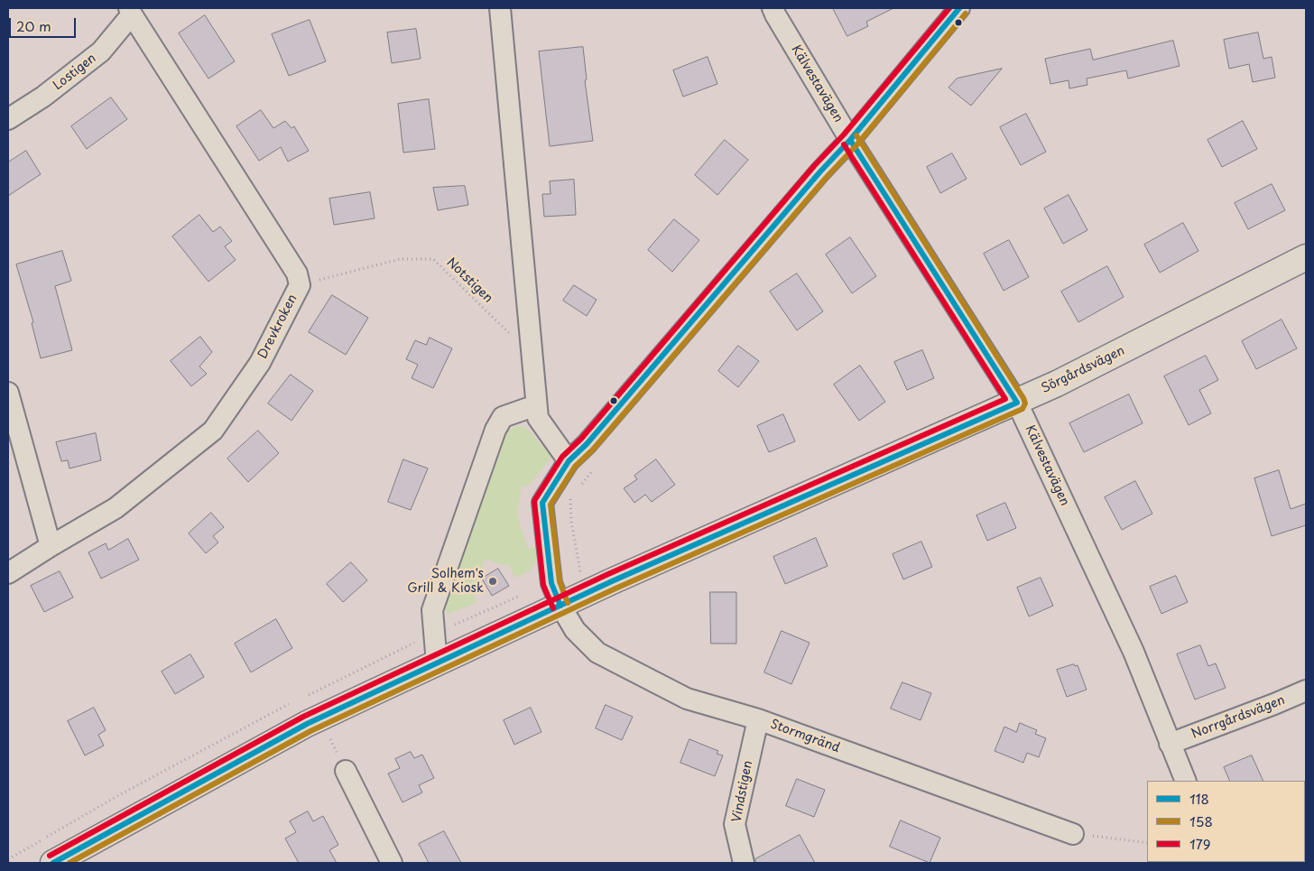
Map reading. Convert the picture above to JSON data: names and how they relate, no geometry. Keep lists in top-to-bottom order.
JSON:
{
  "streets": {
    "street": [
      "Lostigen",
      "Kälvestavägen",
      "Drevkroken",
      "Sörgårdsvägen",
      "Norrgårdsvägen",
      "Stormgränd",
      "Vindstigen"
    ],
    "path": ["Notstigen"]
  },
  "crossings": [
    ["Lostigen", "Drevkroken"],
    ["Kälvestavägen", "Sörgårdsvägen"],
    ["Kälvestavägen", "Norrgårdsvägen"],
    ["Kälvestavägen", "Stormgränd"],
    ["Notstigen", "Drevkroken"],
    ["Sörgårdsvägen", "Stormgränd"],
    ["Stormgränd", "Vindstigen"]
  ],
  "places": ["Solhem's Grill & Kiosk"],
  "lines": ["transit line 118", "transit line 179", "transit line 158"],
  "legend": ["118", "158", "179"],
  "scale_bar": "20 m"
}
